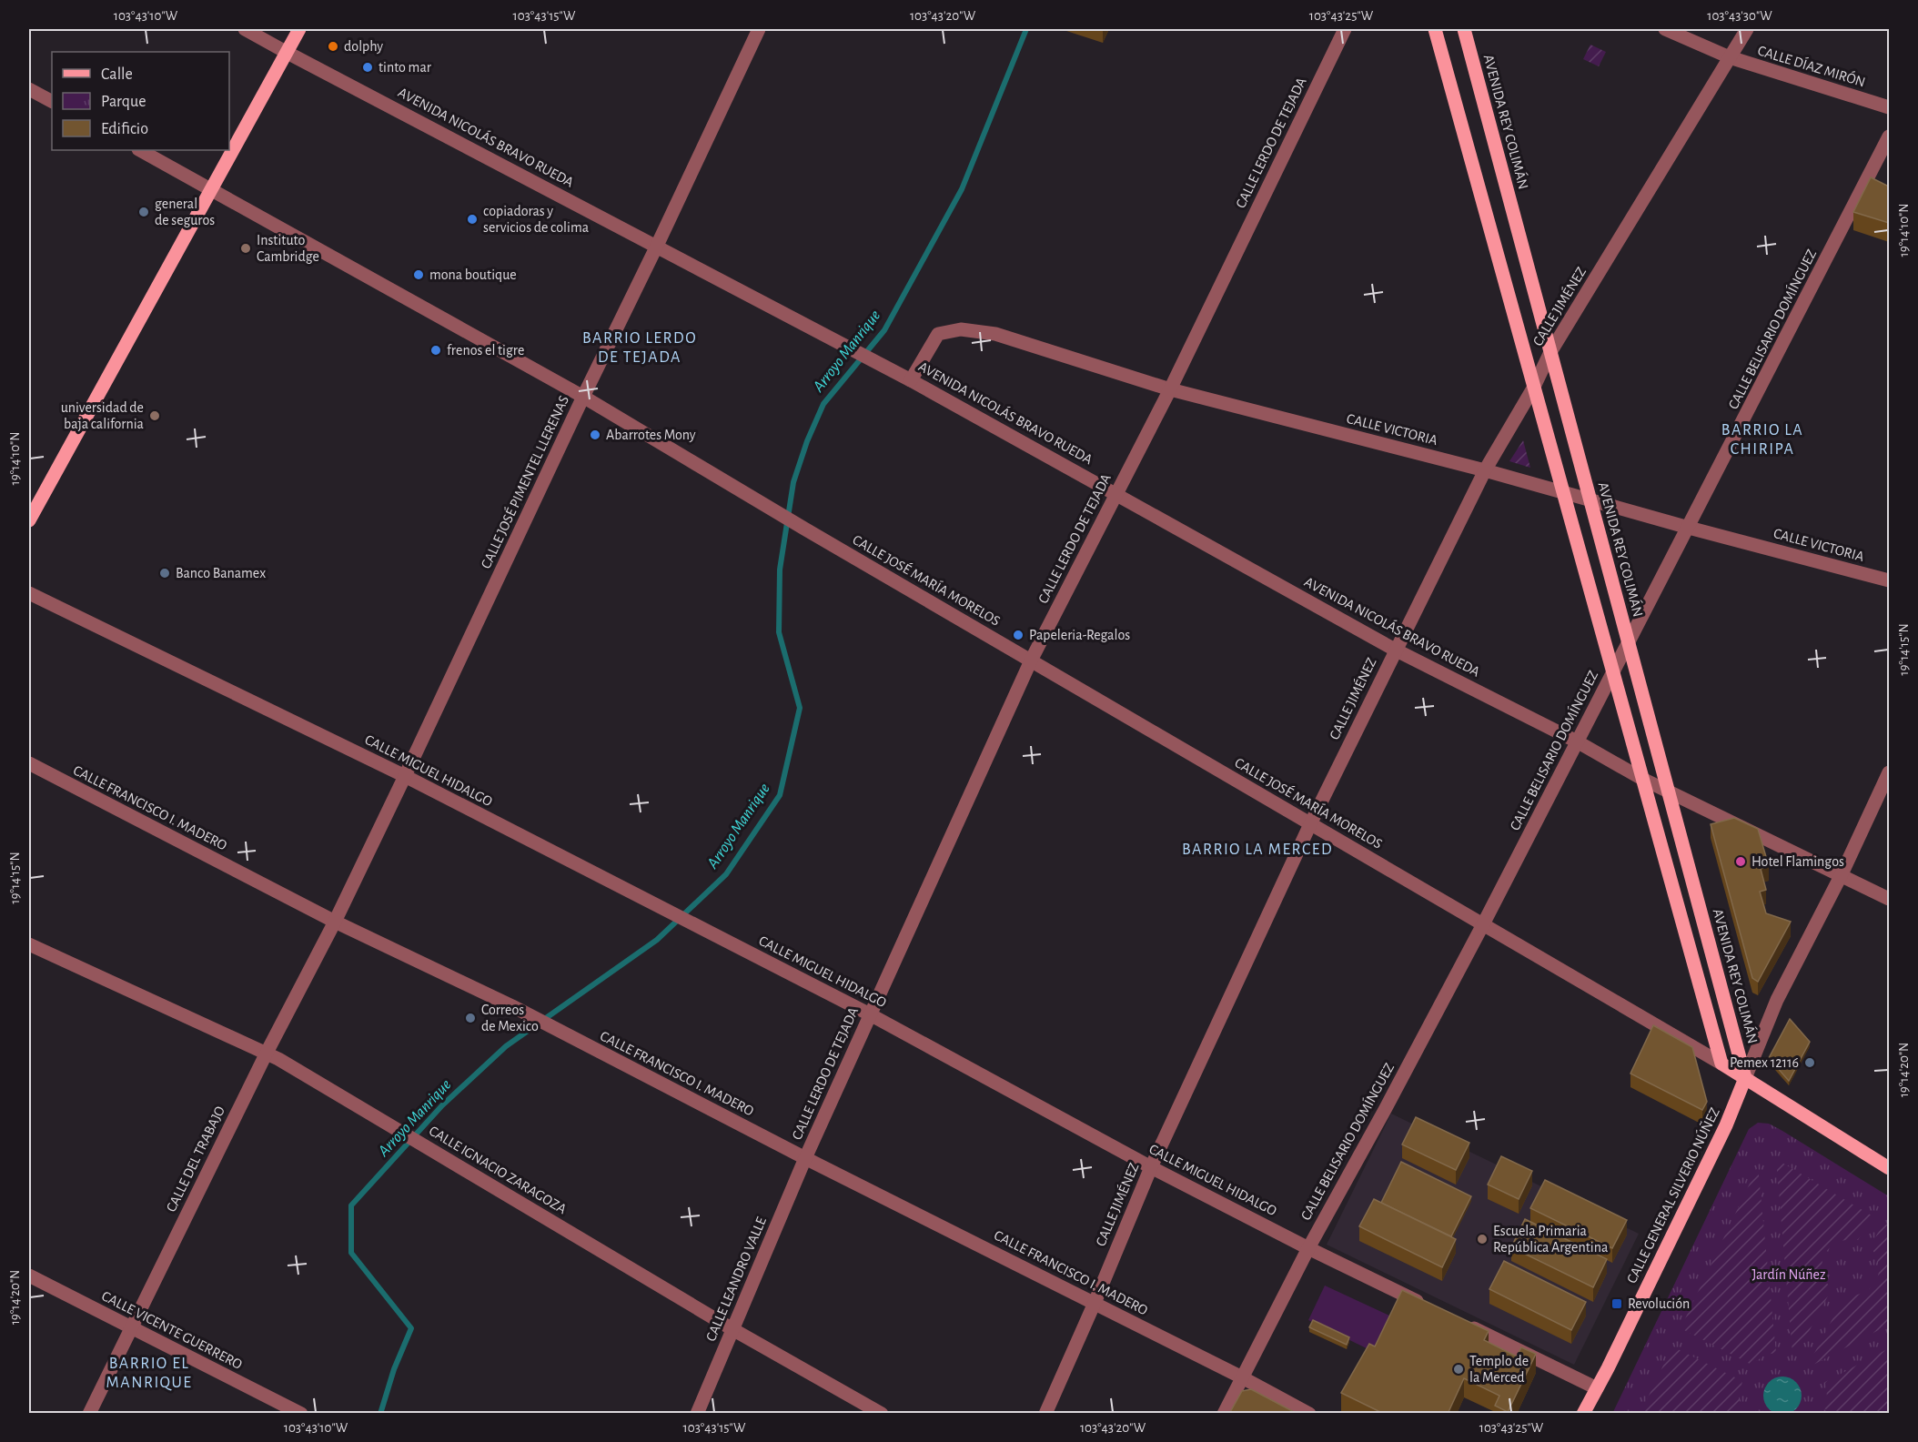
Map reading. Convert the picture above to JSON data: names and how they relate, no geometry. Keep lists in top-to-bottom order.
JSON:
{
  "streets": {
    "main road": ["AVENIDA REY COLIMÁN", "CALLE JOSÉ MARÍA MORELOS", "CALLE GENERAL SILVERIO NÚÑEZ"],
    "street": [
      "CALLE DÍAZ MIRÓN",
      "AVENIDA NICOLÁS BRAVO RUEDA",
      "CALLE LERDO DE TEJADA",
      "CALLE JIMÉNEZ",
      "CALLE BELISARIO DOMÍNGUEZ",
      "CALLE VICTORIA",
      "CALLE JOSÉ PIMENTEL LLERENAS",
      "CALLE MIGUEL HIDALGO",
      "CALLE FRANCISCO I. MADERO",
      "CALLE DEL TRABAJO",
      "CALLE IGNACIO ZARAGOZA",
      "CALLE LEANDRO VALLE",
      "CALLE VICENTE GUERRERO"
    ]
  },
  "crossings": [
    ["CALLE DÍAZ MIRÓN", "CALLE JIMÉNEZ"],
    ["AVENIDA REY COLIMÁN", "AVENIDA NICOLÁS BRAVO RUEDA"],
    ["AVENIDA REY COLIMÁN", "CALLE JIMÉNEZ"],
    ["AVENIDA REY COLIMÁN", "CALLE BELISARIO DOMÍNGUEZ"],
    ["AVENIDA REY COLIMÁN", "CALLE VICTORIA"],
    ["AVENIDA REY COLIMÁN", "CALLE JOSÉ MARÍA MORELOS"],
    ["AVENIDA REY COLIMÁN", "CALLE GENERAL SILVERIO NÚÑEZ"],
    ["AVENIDA NICOLÁS BRAVO RUEDA", "CALLE LERDO DE TEJADA"],
    ["AVENIDA NICOLÁS BRAVO RUEDA", "CALLE JIMÉNEZ"],
    ["AVENIDA NICOLÁS BRAVO RUEDA", "CALLE BELISARIO DOMÍNGUEZ"],
    ["AVENIDA NICOLÁS BRAVO RUEDA", "CALLE VICTORIA"],
    ["AVENIDA NICOLÁS BRAVO RUEDA", "CALLE JOSÉ PIMENTEL LLERENAS"],
    ["CALLE LERDO DE TEJADA", "CALLE VICTORIA"],
    ["CALLE LERDO DE TEJADA", "CALLE JOSÉ MARÍA MORELOS"],
    ["CALLE LERDO DE TEJADA", "CALLE MIGUEL HIDALGO"],
    ["CALLE LERDO DE TEJADA", "CALLE FRANCISCO I. MADERO"],
    ["CALLE LERDO DE TEJADA", "CALLE LEANDRO VALLE"],
    ["CALLE JIMÉNEZ", "CALLE VICTORIA"],
    ["CALLE JIMÉNEZ", "CALLE JOSÉ MARÍA MORELOS"],
    ["CALLE JIMÉNEZ", "CALLE MIGUEL HIDALGO"],
    ["CALLE JIMÉNEZ", "CALLE FRANCISCO I. MADERO"],
    ["CALLE BELISARIO DOMÍNGUEZ", "CALLE VICTORIA"],
    ["CALLE BELISARIO DOMÍNGUEZ", "CALLE JOSÉ MARÍA MORELOS"],
    ["CALLE BELISARIO DOMÍNGUEZ", "CALLE MIGUEL HIDALGO"],
    ["CALLE BELISARIO DOMÍNGUEZ", "CALLE FRANCISCO I. MADERO"],
    ["CALLE JOSÉ PIMENTEL LLERENAS", "CALLE JOSÉ MARÍA MORELOS"],
    ["CALLE JOSÉ PIMENTEL LLERENAS", "CALLE MIGUEL HIDALGO"],
    ["CALLE JOSÉ PIMENTEL LLERENAS", "CALLE FRANCISCO I. MADERO"],
    ["CALLE JOSÉ PIMENTEL LLERENAS", "CALLE DEL TRABAJO"],
    ["CALLE JOSÉ MARÍA MORELOS", "CALLE GENERAL SILVERIO NÚÑEZ"],
    ["CALLE FRANCISCO I. MADERO", "CALLE DEL TRABAJO"],
    ["CALLE FRANCISCO I. MADERO", "CALLE LEANDRO VALLE"],
    ["CALLE DEL TRABAJO", "CALLE IGNACIO ZARAGOZA"],
    ["CALLE DEL TRABAJO", "CALLE VICENTE GUERRERO"],
    ["CALLE IGNACIO ZARAGOZA", "CALLE LEANDRO VALLE"]
  ],
  "districts": [
    "BARRIO LERDO DE TEJADA",
    "BARRIO LA CHIRIPA",
    "BARRIO LA MERCED",
    "BARRIO EL MANRIQUE"
  ],
  "water": ["Arroyo Manrique"],
  "parks": ["Jardín Núñez"],
  "places": {
    "other": [
      "dolphy",
      "tinto mar",
      "general de seguros",
      "copiadoras y servicios de colima",
      "Instituto Cambridge",
      "mona boutique",
      "frenos el tigre",
      "universidad de baja california",
      "Abarrotes Mony",
      "Banco Banamex",
      "Papeleria-Regalos",
      "Hotel Flamingos",
      "Correos de Mexico",
      "Pemex 12116",
      "Escuela Primaria República Argentina",
      "Templo de la Merced"
    ],
    "transit": ["Revolución"]
  },
  "legend": ["Calle", "Parque", "Edificio"],
  "coordinates": [
    "103°43'10\"W",
    "103°43'15\"W",
    "103°43'20\"W",
    "103°43'25\"W",
    "103°43'30\"W",
    "19°14'10\"N",
    "19°14'15\"N",
    "19°14'20\"N"
  ]
}
